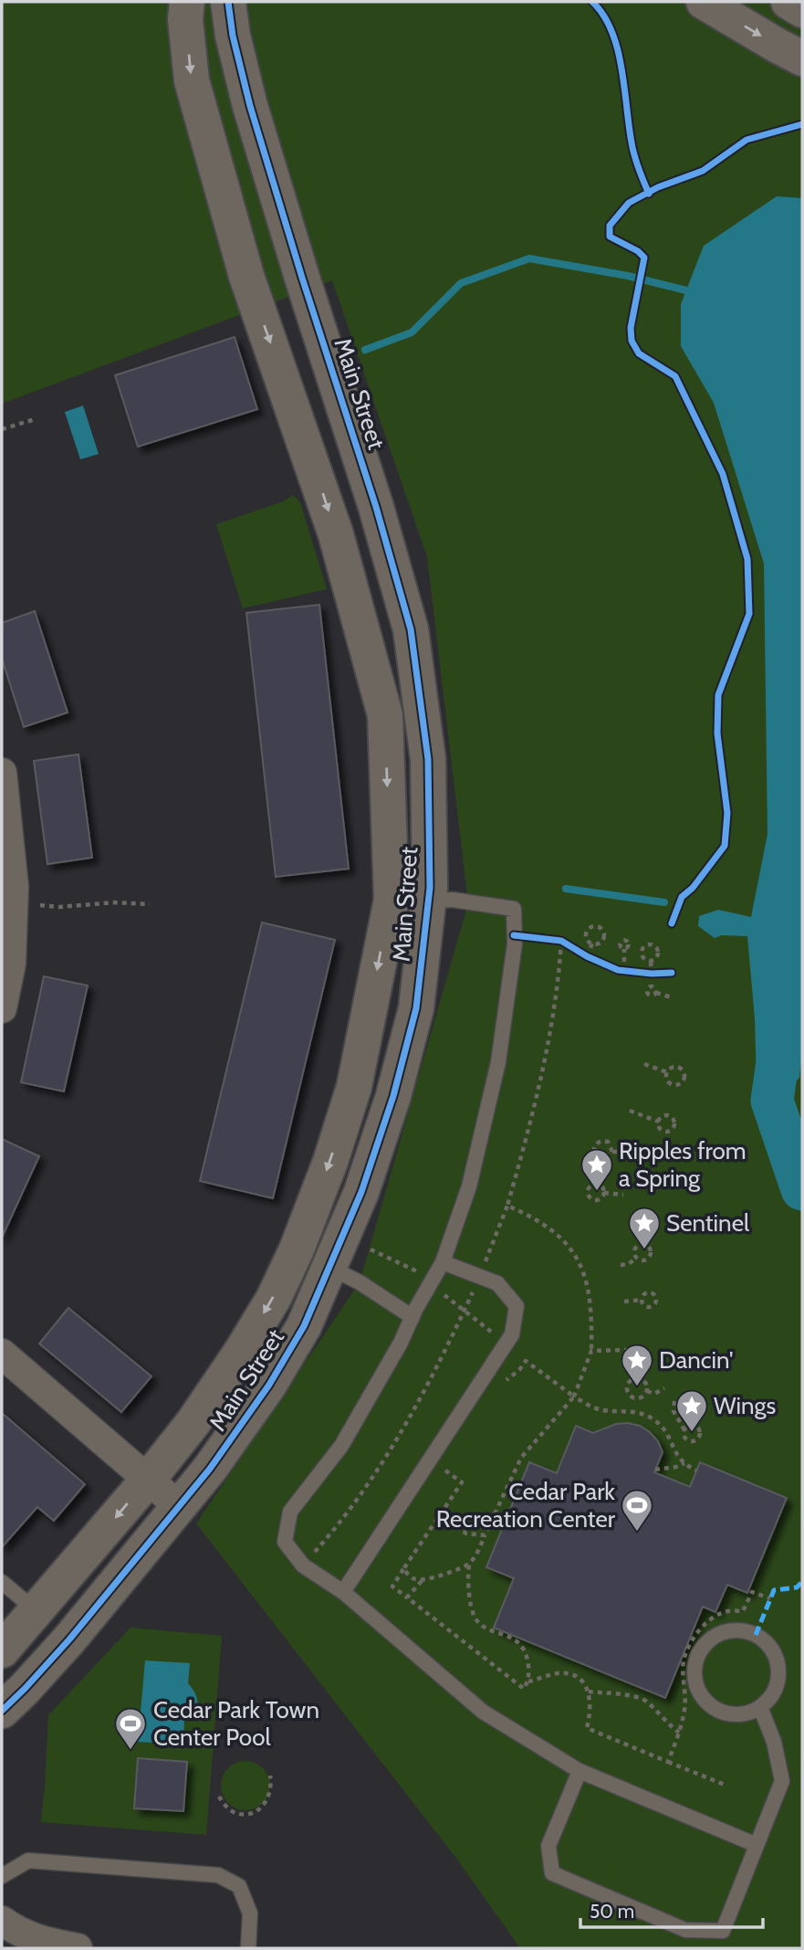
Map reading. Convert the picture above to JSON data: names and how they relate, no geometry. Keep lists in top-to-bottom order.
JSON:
{
  "streets": {
    "street": ["Main Street"]
  },
  "places": {
    "place": [
      "Ripples from a Spring",
      "Sentinel",
      "Dancin'",
      "Wings"
    ],
    "sports": ["Cedar Park Recreation Center", "Cedar Park Town Center Pool"]
  },
  "scale_bar": "50 m"
}
